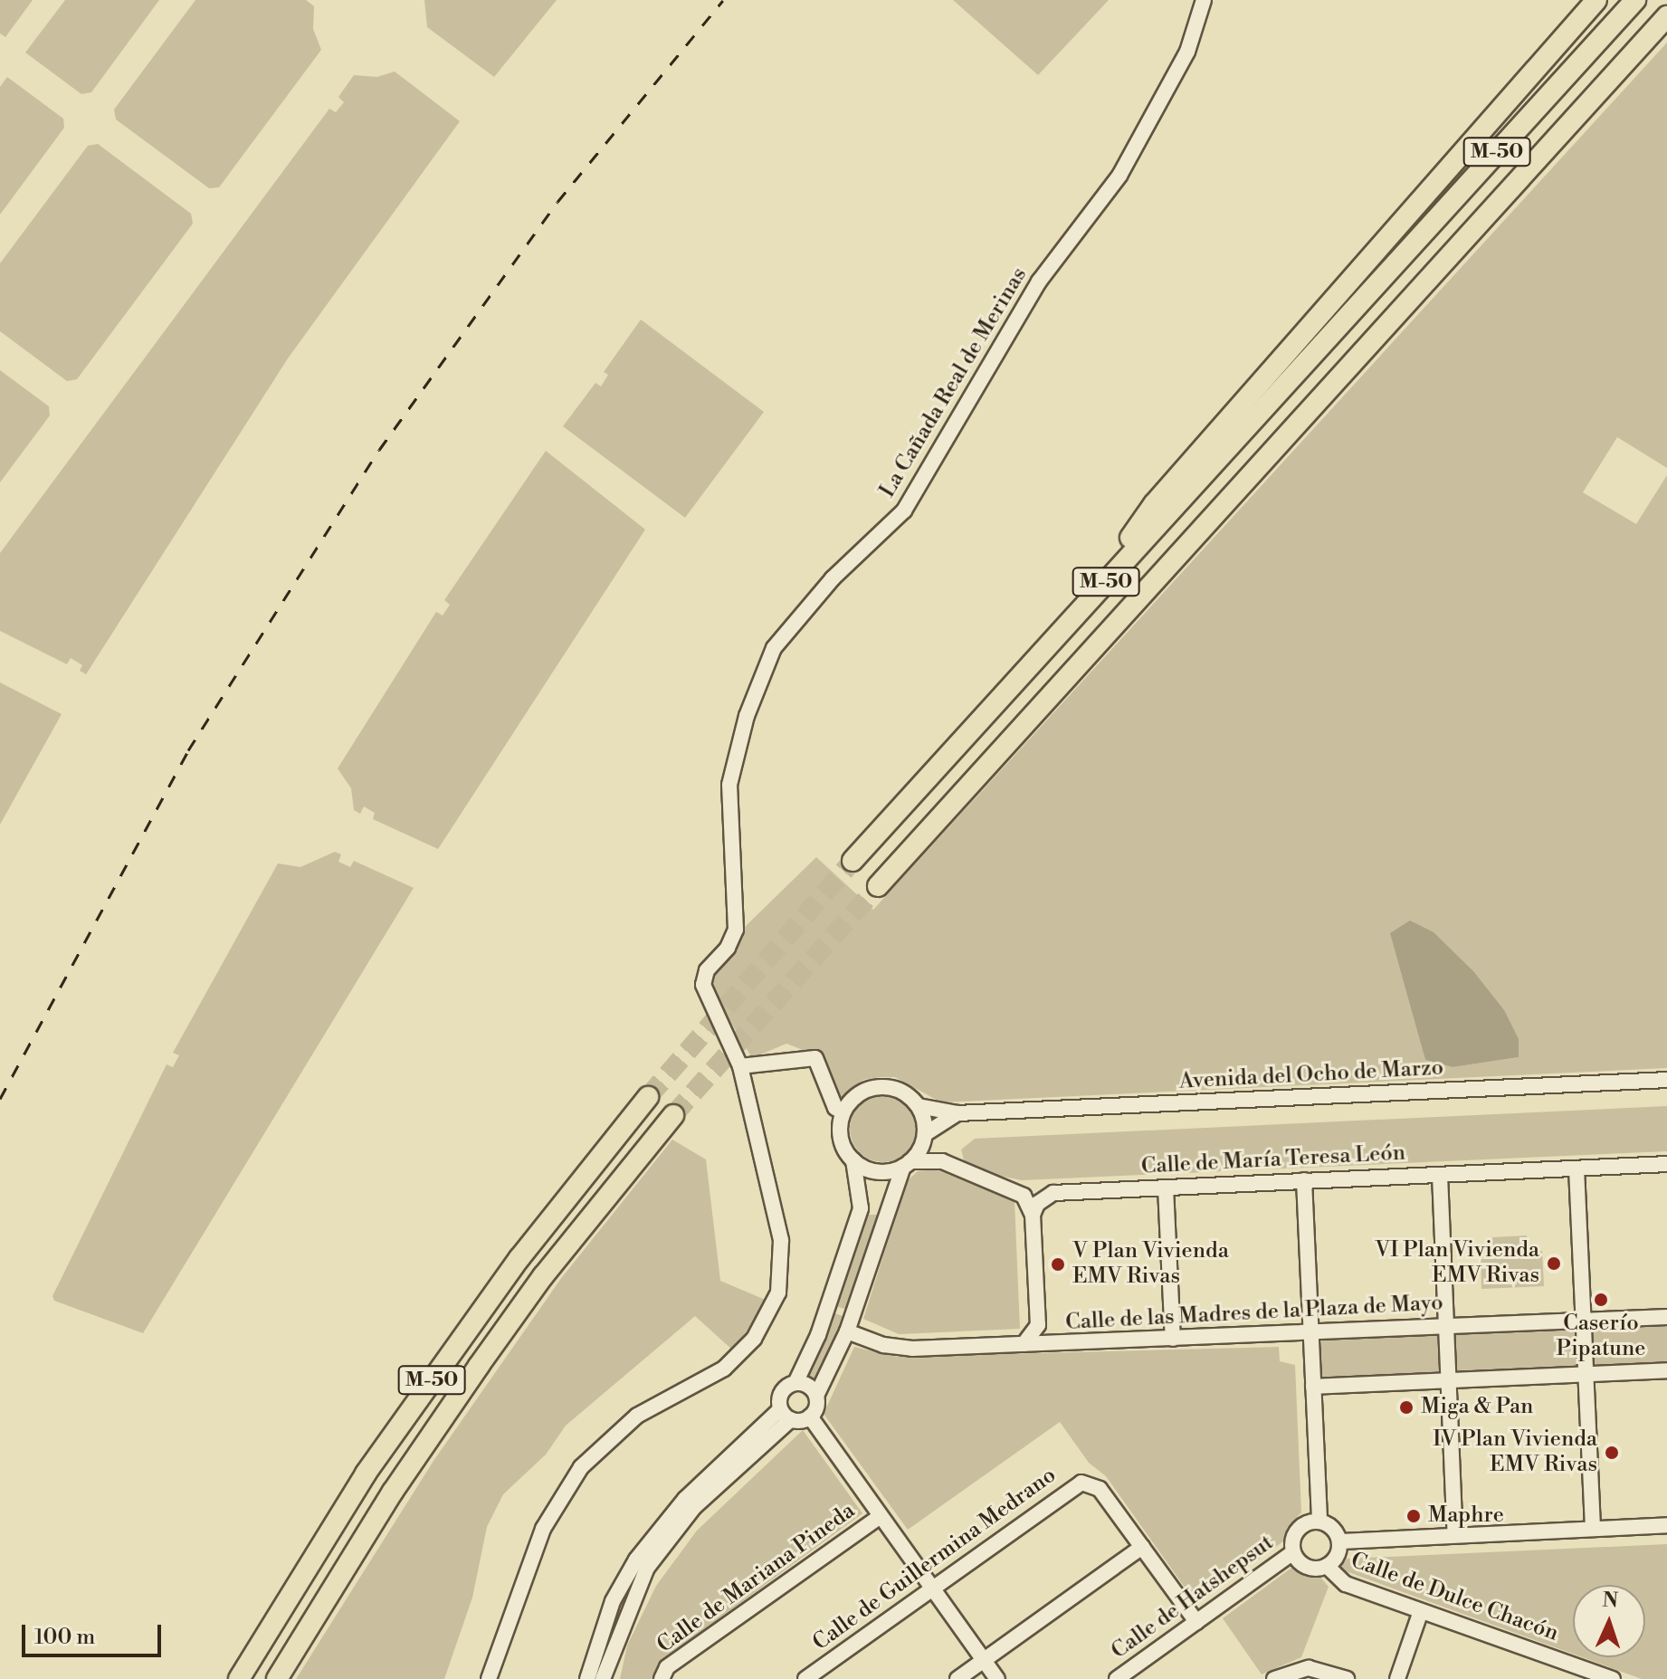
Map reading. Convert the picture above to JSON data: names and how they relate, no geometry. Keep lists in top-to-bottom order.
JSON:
{
  "streets": {
    "highway": ["M-50"],
    "street": [
      "La Cañada Real de Merinas",
      "Avenida del Ocho de Marzo",
      "Calle de María Teresa León",
      "Calle de las Madres de la Plaza de Mayo",
      "Calle de Guillermina Medrano",
      "Calle de Mariana Pineda",
      "Calle de Hatshepsut",
      "Calle de Dulce Chacón"
    ]
  },
  "crossings": [
    ["Calle de Guillermina Medrano", "Calle de Hatshepsut"],
    ["Calle de Hatshepsut", "Calle de Dulce Chacón"]
  ],
  "places": [
    "VI Plan Vivienda EMV Rivas",
    "V Plan Vivienda EMV Rivas",
    "Caserío Pipatune",
    "Miga & Pan",
    "IV Plan Vivienda EMV Rivas",
    "Maphre"
  ],
  "scale_bar": "100 m",
  "north": "top"
}
